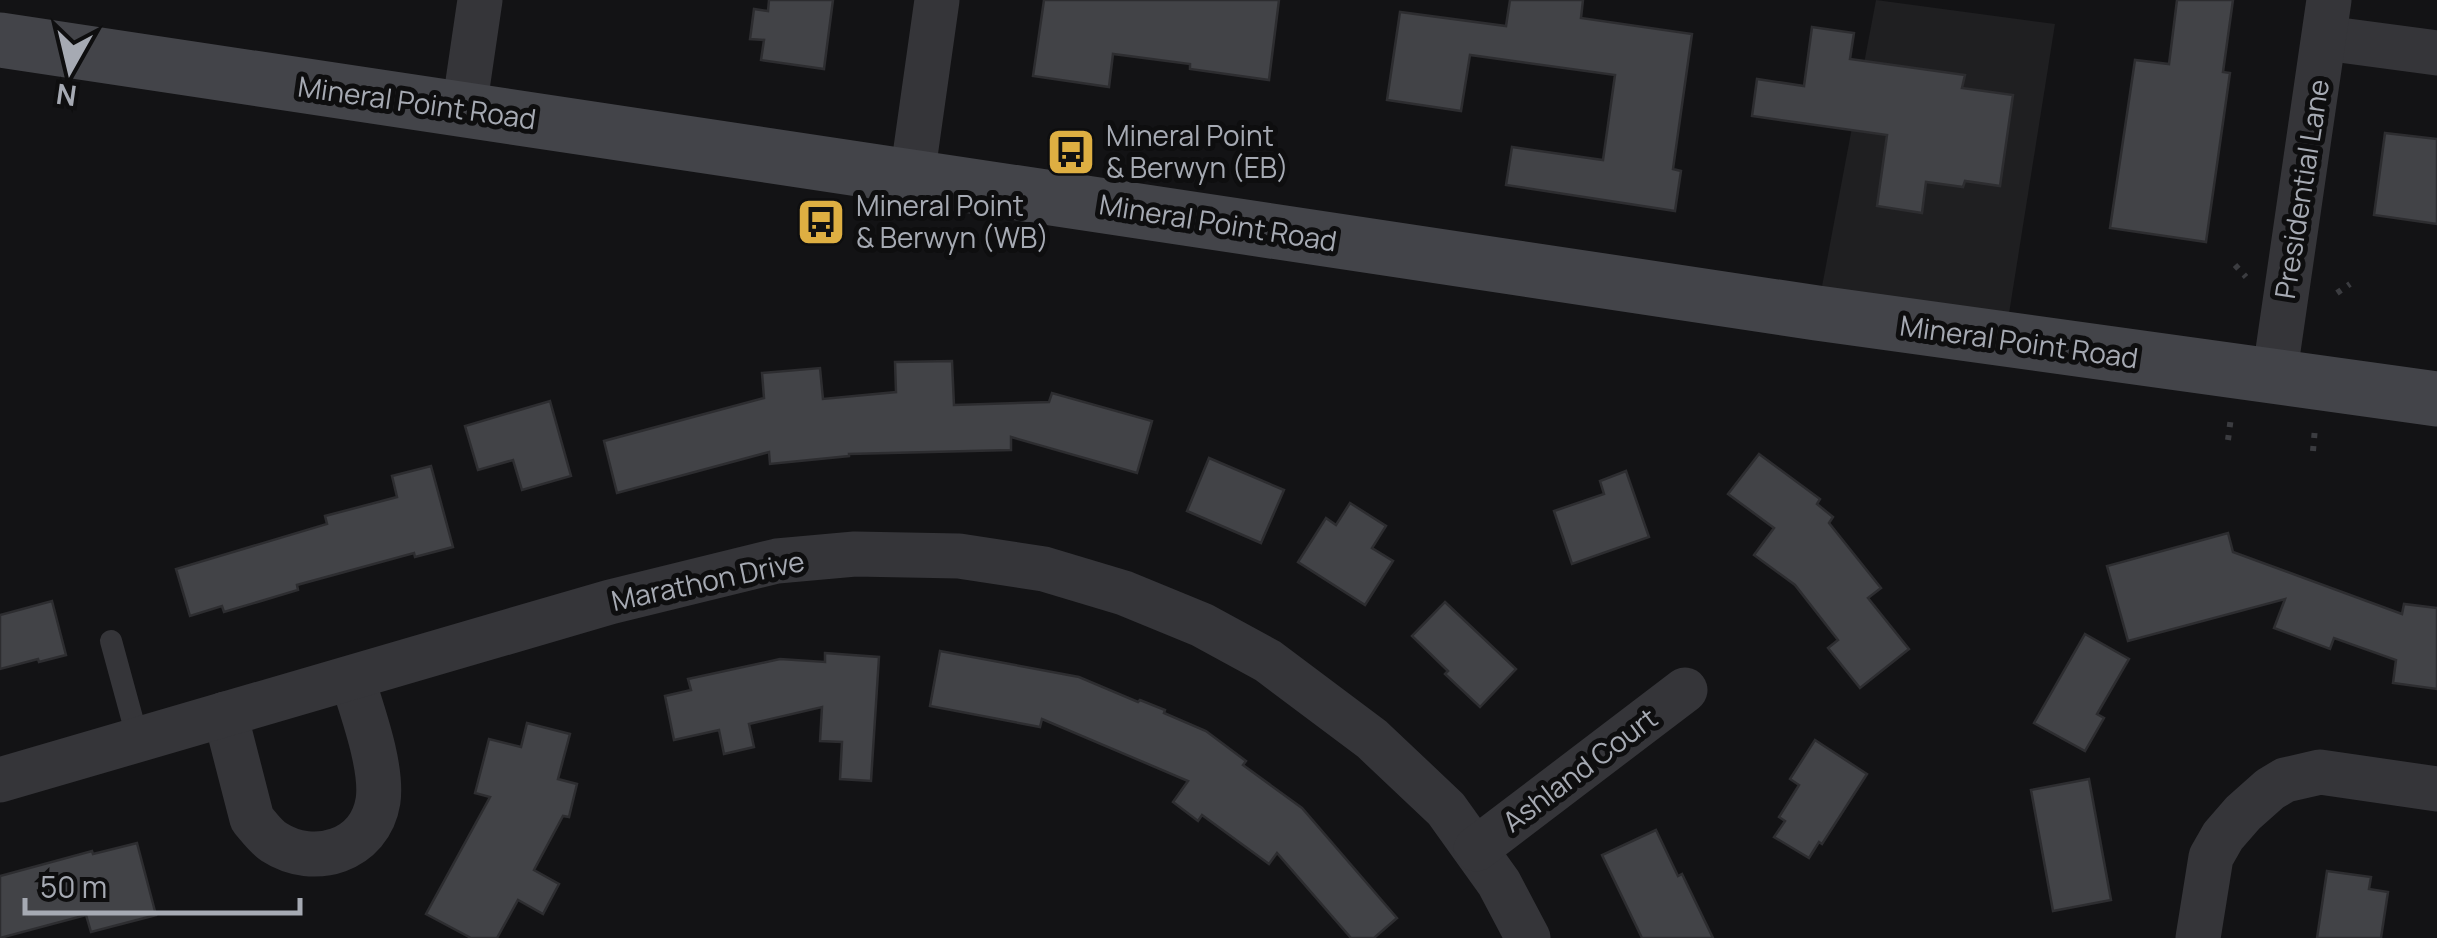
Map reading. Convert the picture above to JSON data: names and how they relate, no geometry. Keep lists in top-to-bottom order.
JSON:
{
  "streets": {
    "main road": ["Mineral Point Road"],
    "street": ["Presidential Lane", "Marathon Drive", "Ashland Court"]
  },
  "crossings": [
    ["Mineral Point Road", "Presidential Lane"],
    ["Marathon Drive", "Ashland Court"]
  ],
  "places": {
    "bus stop": ["Mineral Point & Berwyn (EB)", "Mineral Point & Berwyn (WB)"]
  },
  "scale_bar": "50 m",
  "north": "bottom"
}
